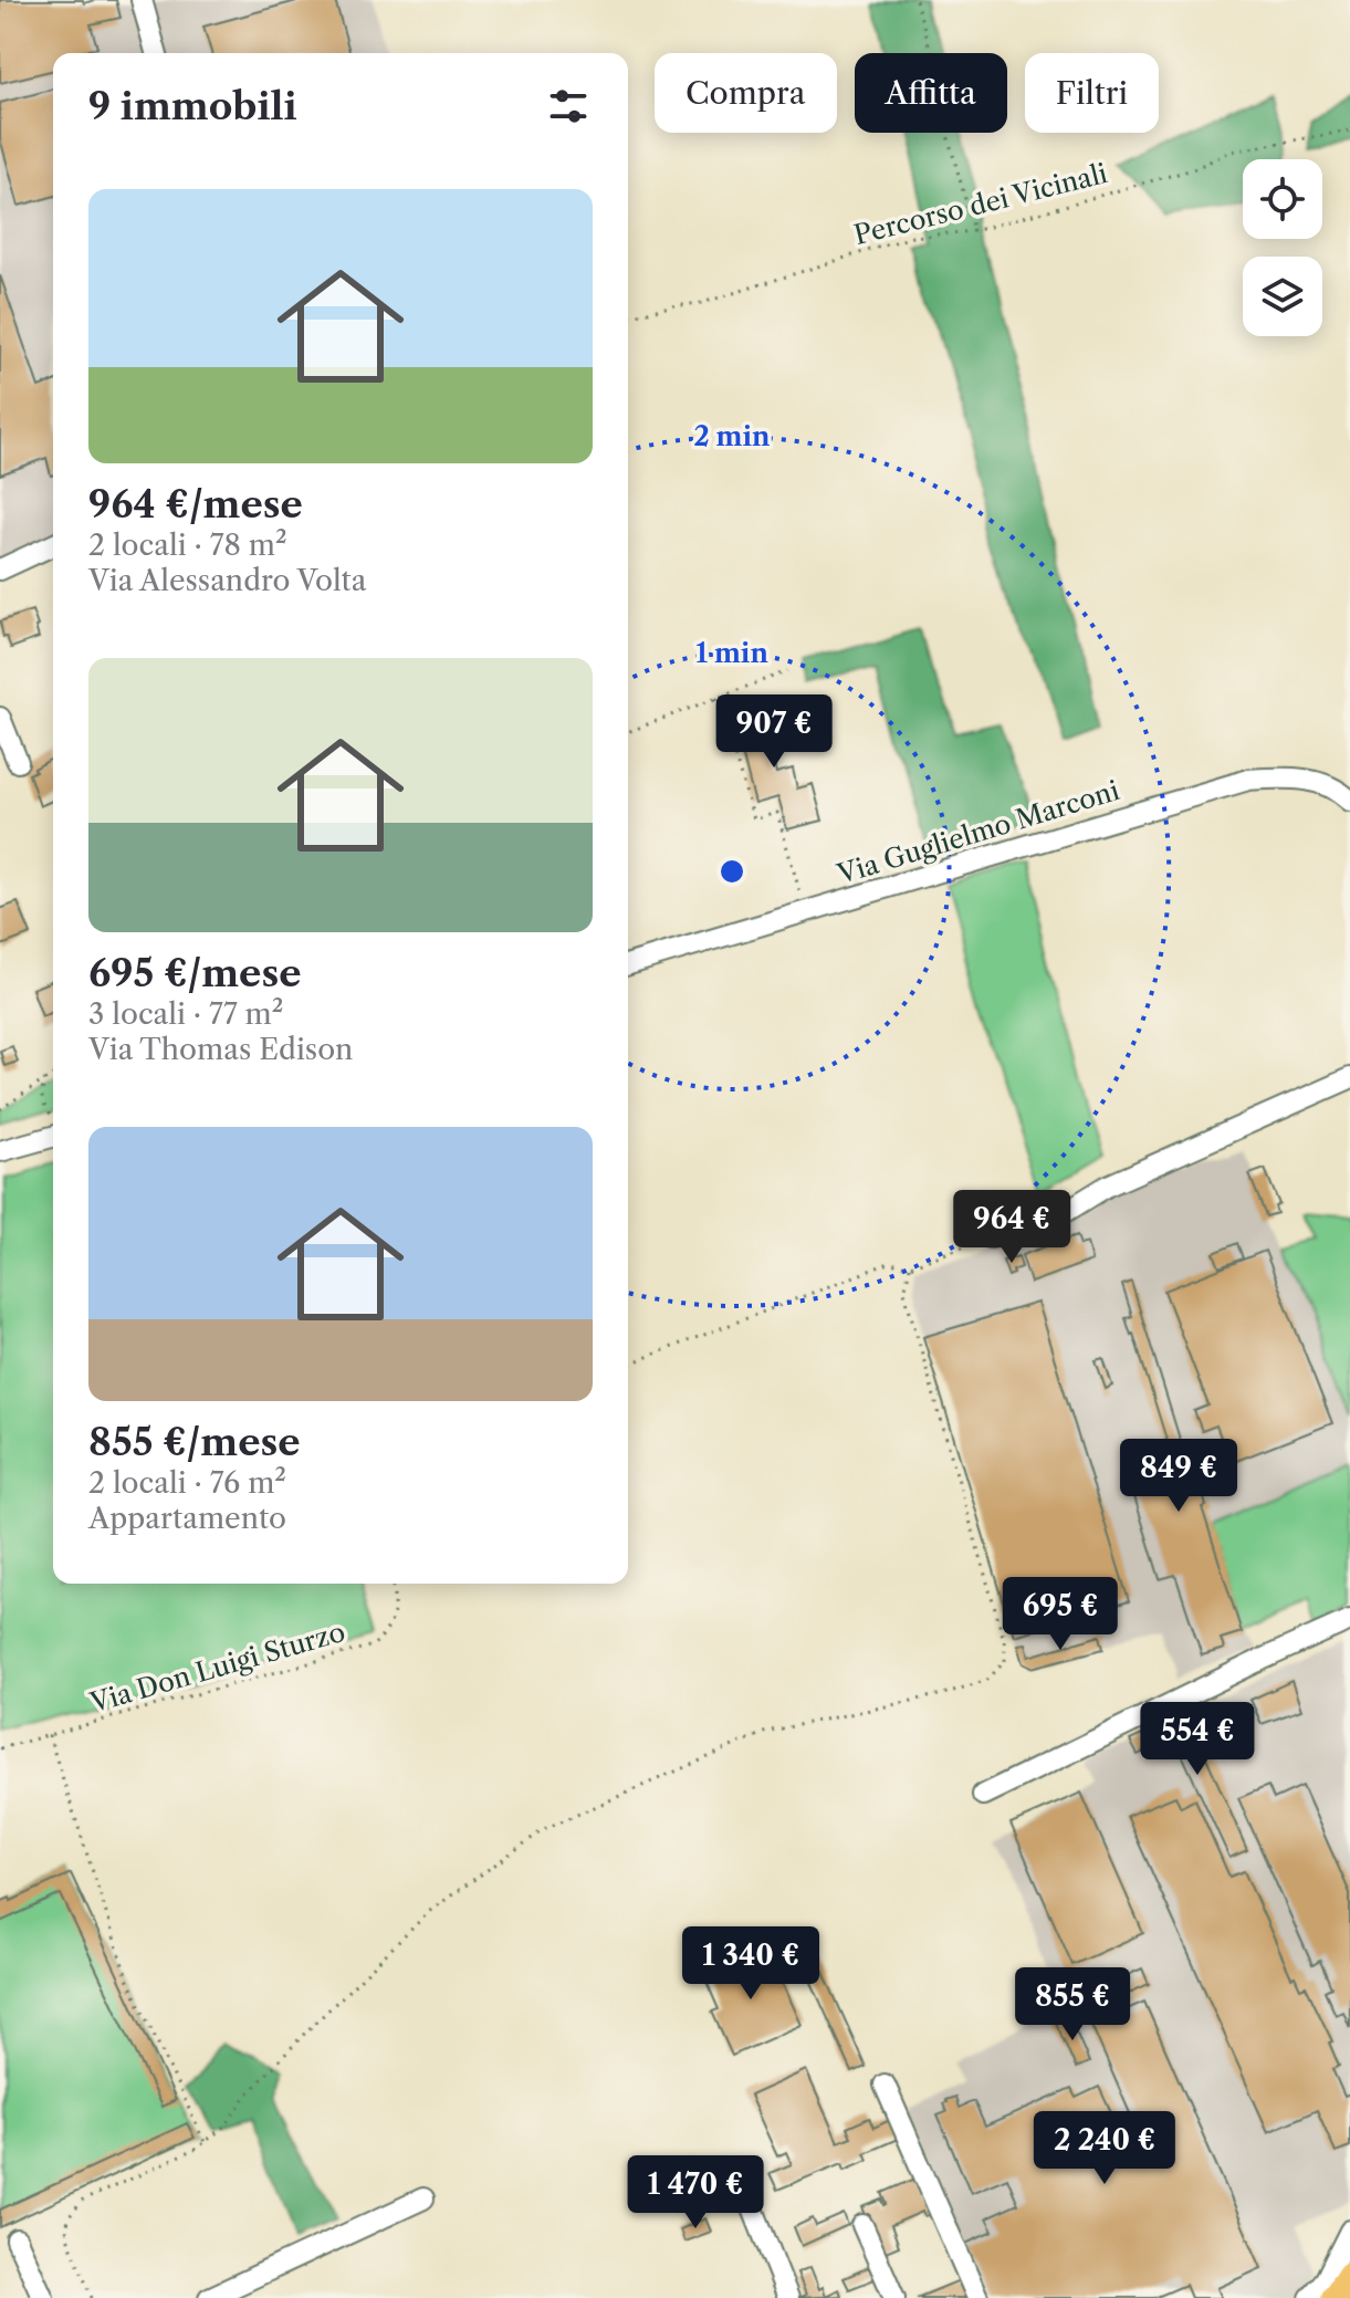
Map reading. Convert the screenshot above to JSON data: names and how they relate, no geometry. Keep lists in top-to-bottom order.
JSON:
{
  "streets": {
    "street": ["Via Guglielmo Marconi"],
    "path": ["Percorso dei Vicinali", "Via Don Luigi Sturzo"]
  },
  "page": {
    "chip": ["Compra", "Affitta", "Filtri"],
    "heading": "9 immobili",
    "list": [
      {
        "name": "964 €/mese",
        "note": "2 locali · 78 m² · Via Alessandro Volta"
      },
      {
        "name": "695 €/mese",
        "note": "3 locali · 77 m² · Via Thomas Edison"
      },
      {
        "name": "855 €/mese",
        "note": "2 locali · 76 m² · Appartamento"
      }
    ],
    "price": [
      "907 €",
      "964 €",
      "849 €",
      "695 €",
      "554 €",
      "1 340 €",
      "855 €",
      "2 240 €",
      "1 470 €"
    ]
  },
  "rings": ["2 min", "1 min"]
}
